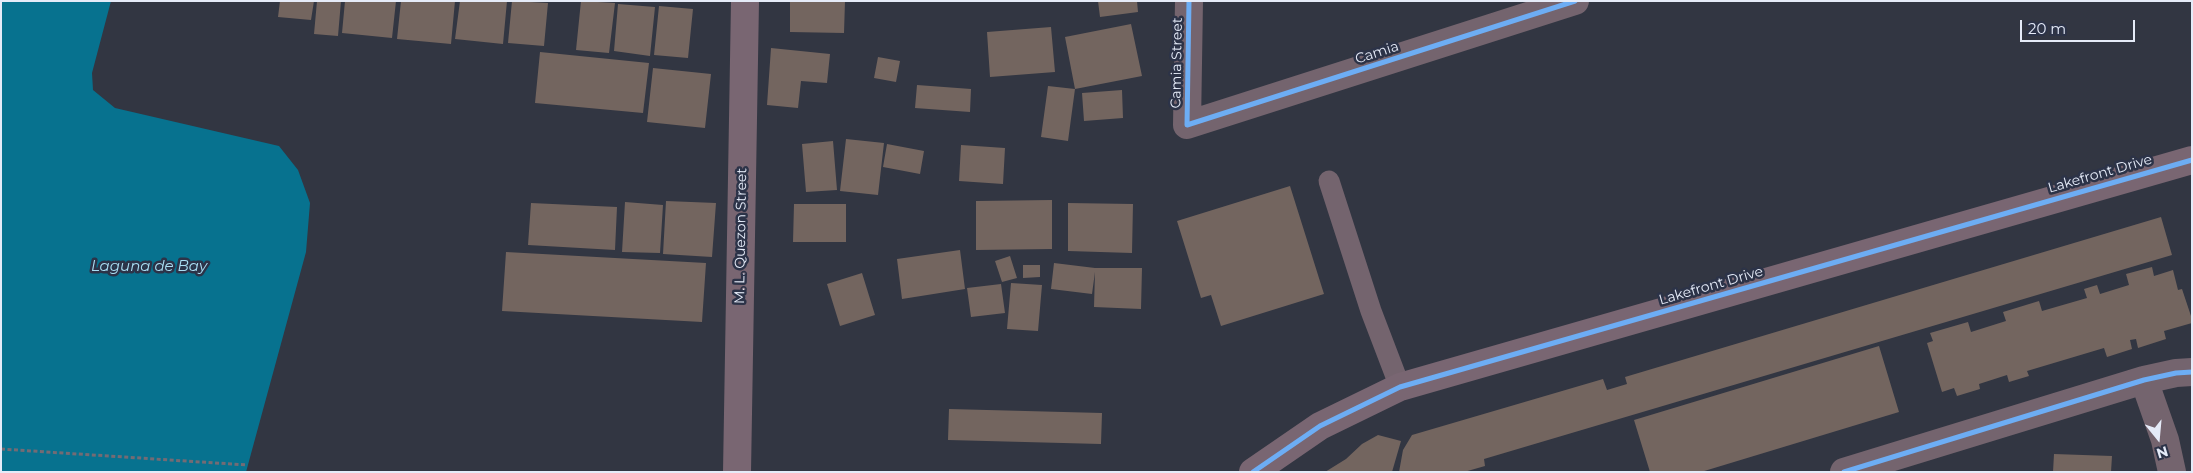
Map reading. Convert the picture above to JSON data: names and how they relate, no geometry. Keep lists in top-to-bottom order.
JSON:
{
  "streets": {
    "street": [
      "Camia",
      "Camia Street",
      "Lakefront Drive",
      "M. L. Quezon Street"
    ]
  },
  "crossings": [
    ["Camia", "Camia Street"]
  ],
  "water": ["Laguna de Bay"],
  "scale_bar": "20 m",
  "north": "bottom"
}
